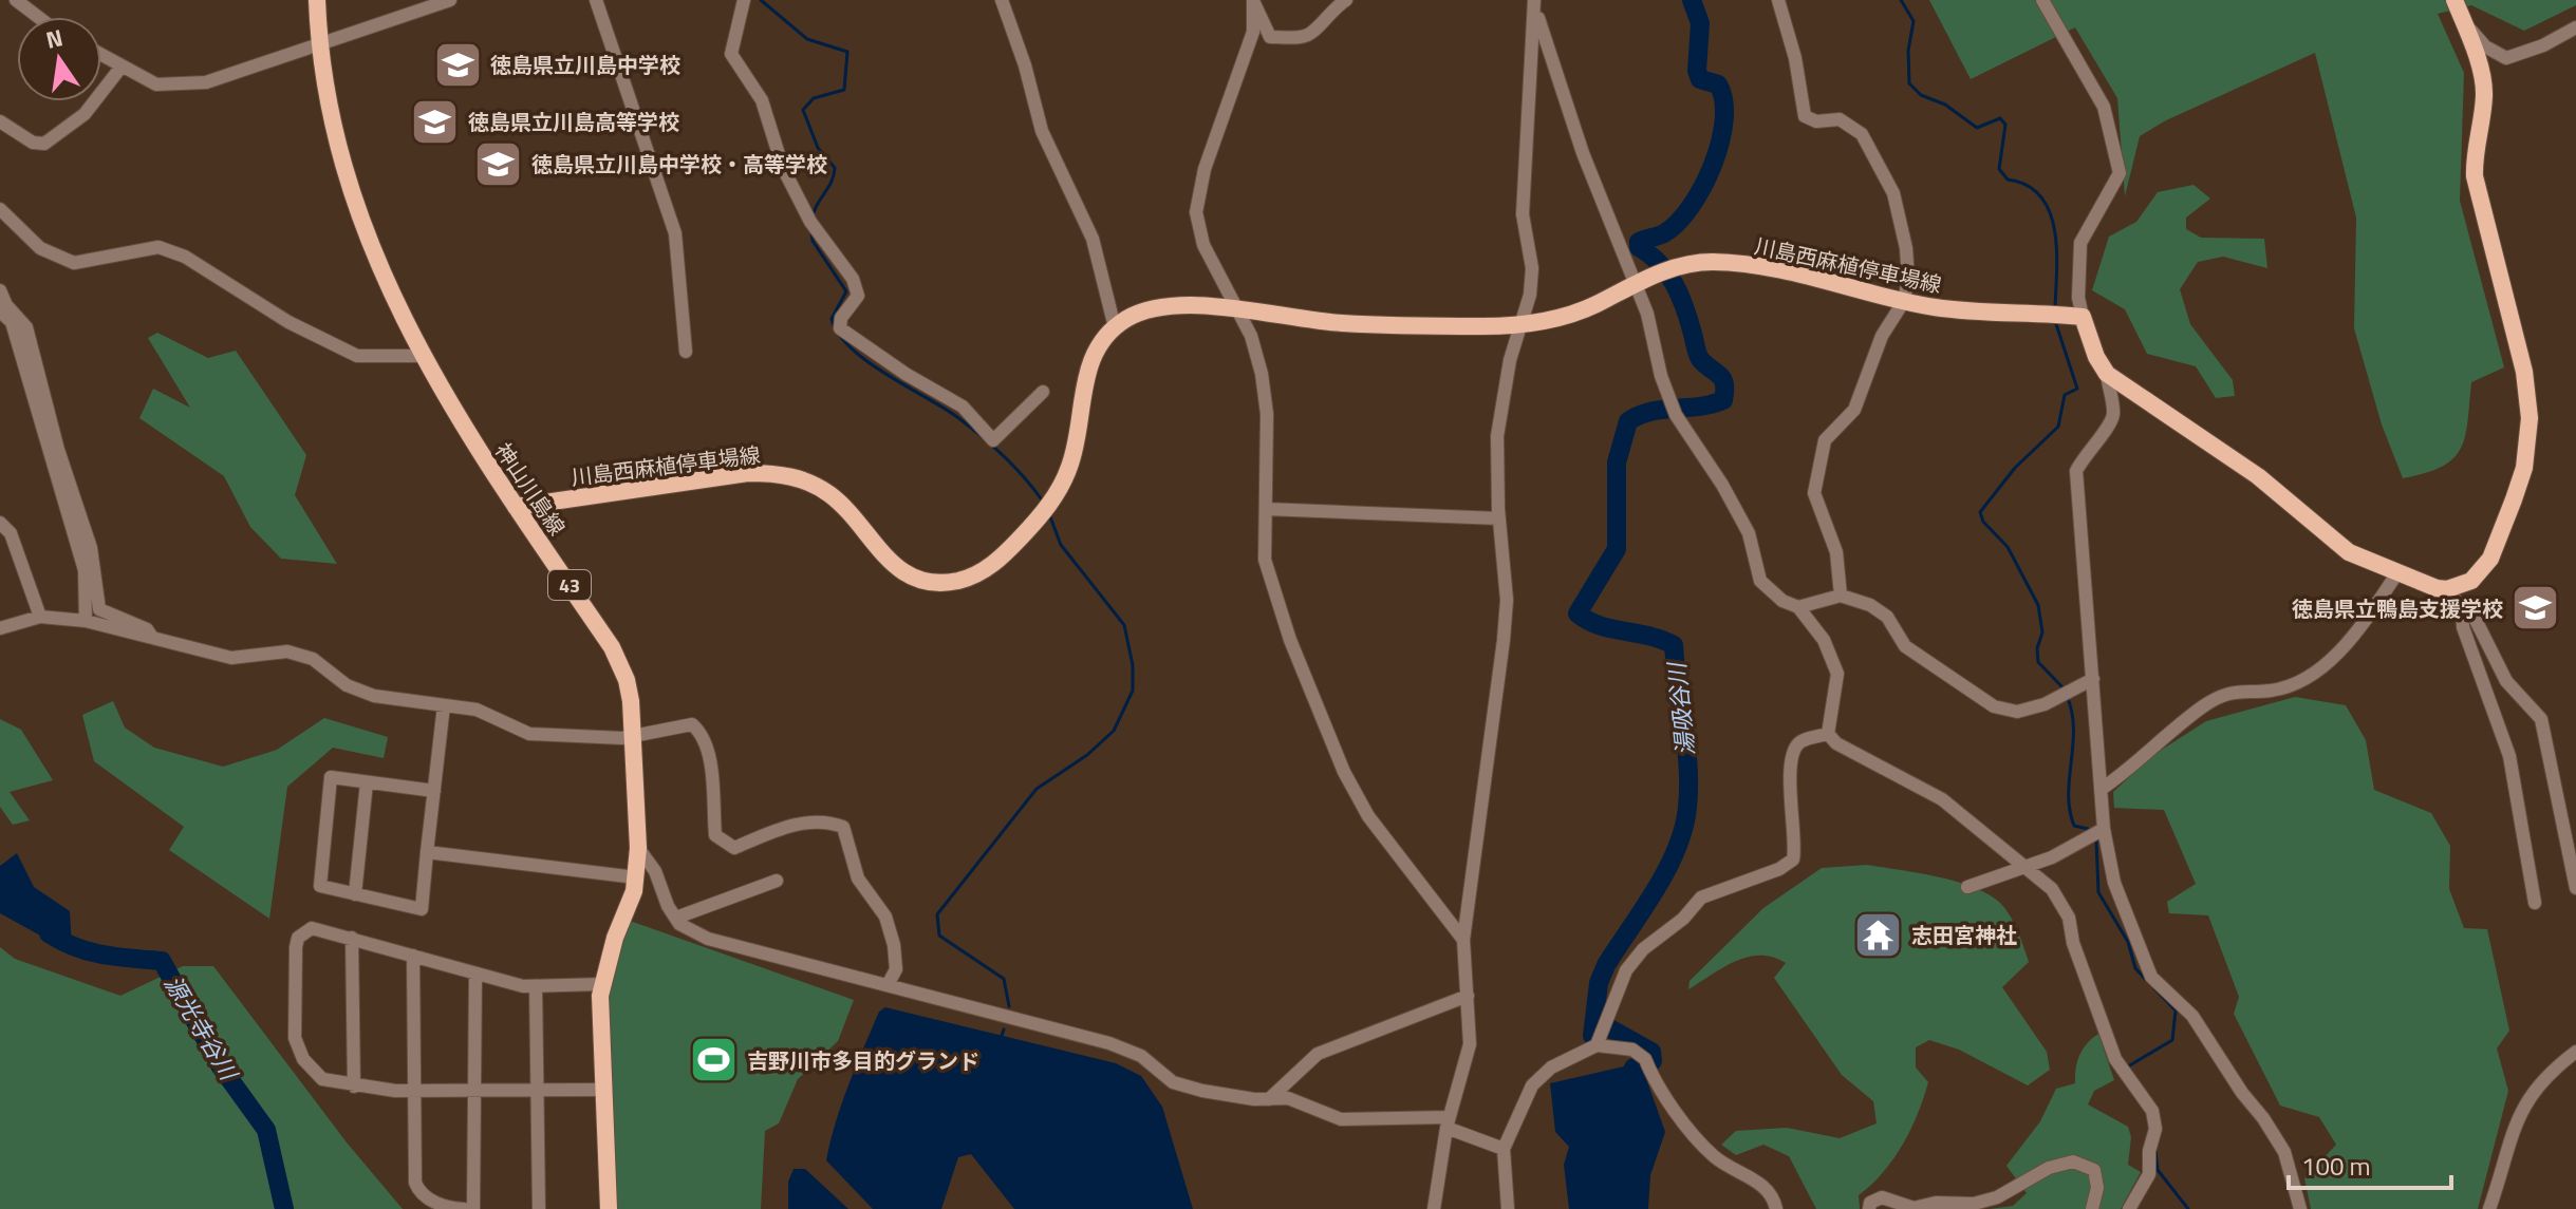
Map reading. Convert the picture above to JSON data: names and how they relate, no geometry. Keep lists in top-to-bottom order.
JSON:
{
  "streets": {
    "main road": ["川島西麻植停車場線", "神山川島線", "43"]
  },
  "crossings": [
    ["川島西麻植停車場線", "神山川島線"]
  ],
  "water": ["湯吸谷川", "源光寺谷川"],
  "places": {
    "school or university": [
      "徳島県立川島中学校",
      "徳島県立川島高等学校",
      "徳島県立川島中学校・高等学校",
      "徳島県立鴨島支援学校"
    ],
    "temple": ["志田宮神社"],
    "sports": ["吉野川市多目的グランド"]
  },
  "scale_bar": "100 m",
  "north": "top"
}
